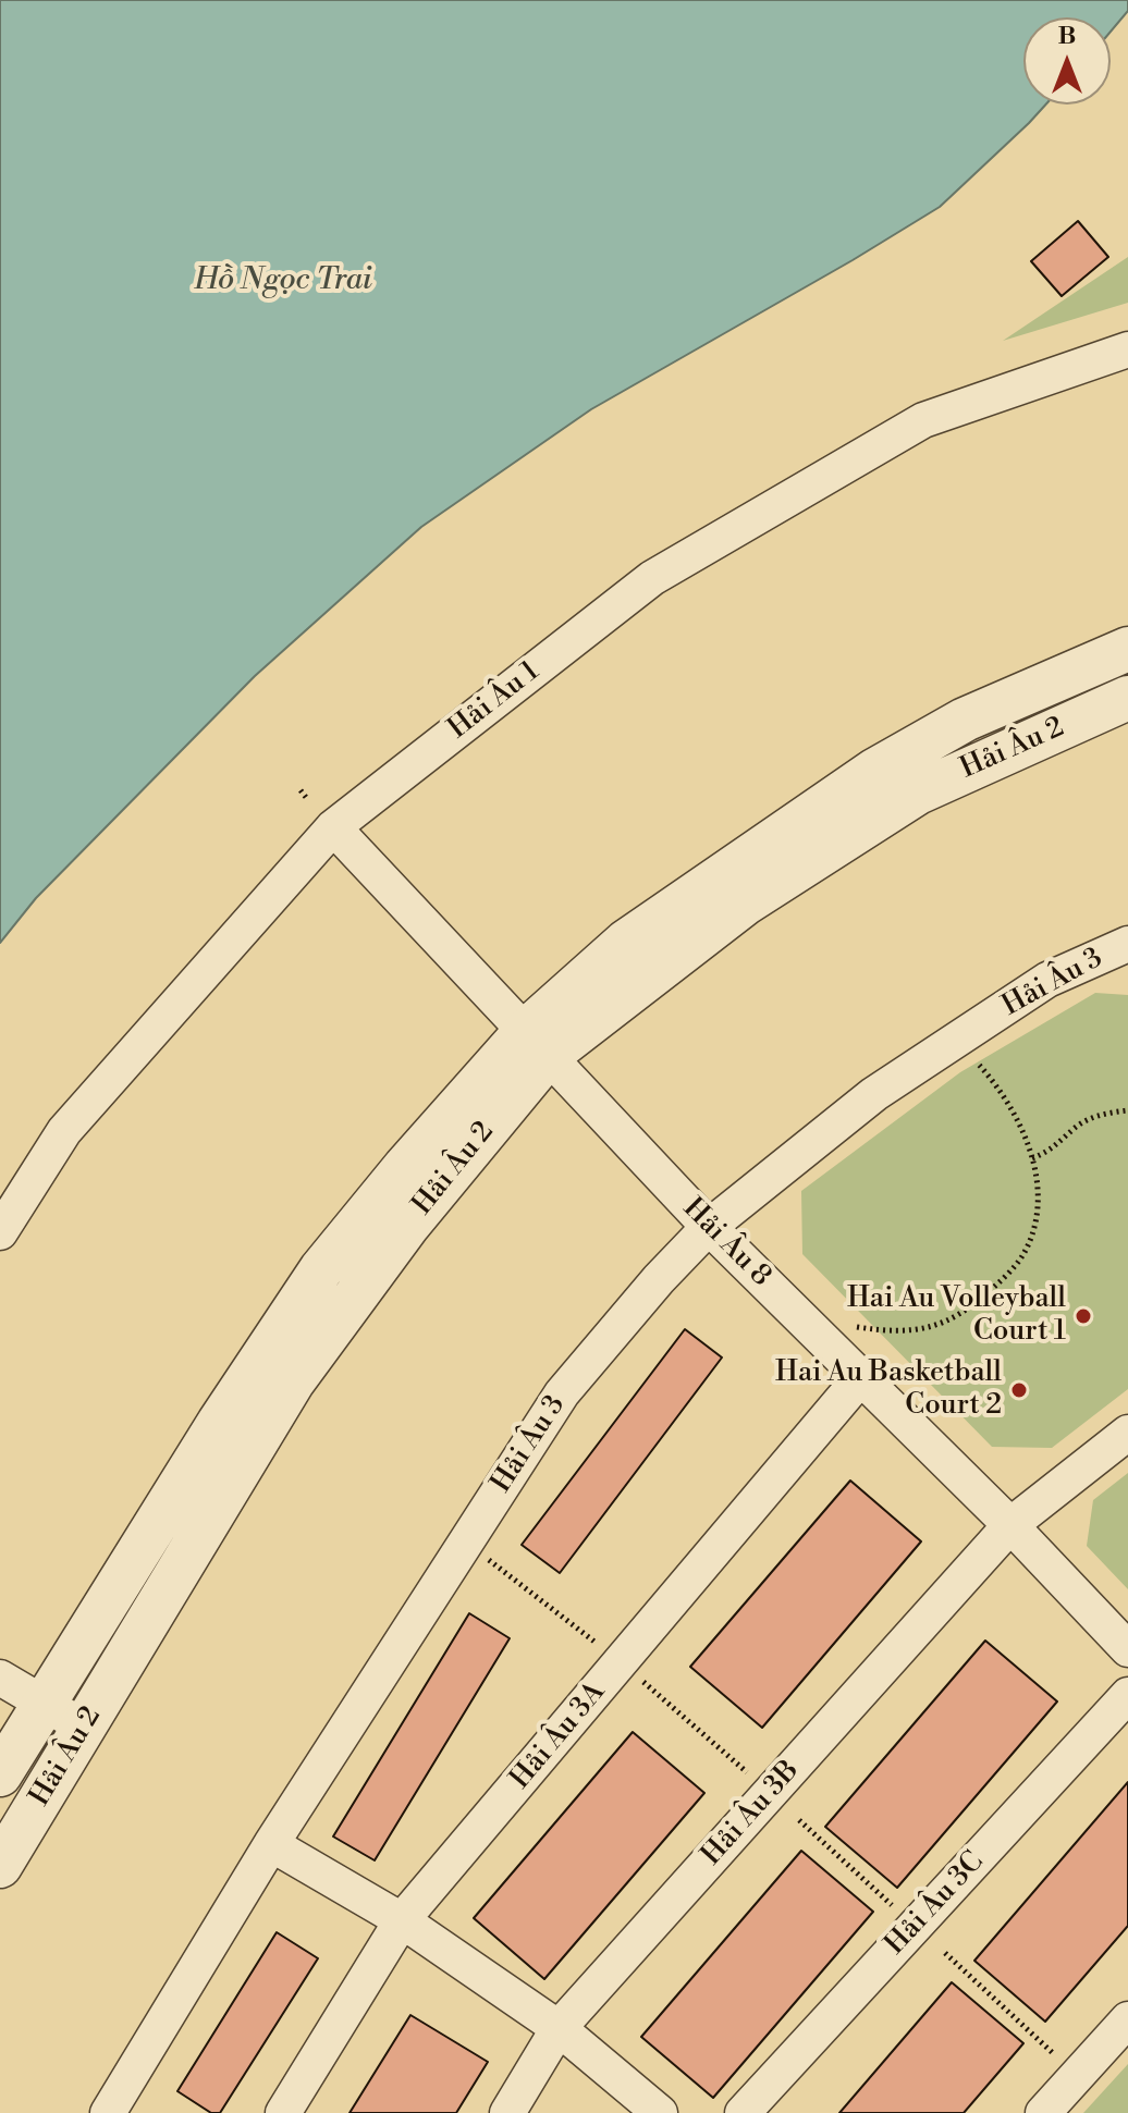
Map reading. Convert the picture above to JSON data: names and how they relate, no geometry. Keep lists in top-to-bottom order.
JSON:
{
  "streets": {
    "street": [
      "Hải Âu 1",
      "Hải Âu 2",
      "Hải Âu 3",
      "Hải Âu 8",
      "Hải Âu 3A",
      "Hải Âu 3B",
      "Hải Âu 3C"
    ]
  },
  "crossings": [
    ["Hải Âu 1", "Hải Âu 8"],
    ["Hải Âu 2", "Hải Âu 8"],
    ["Hải Âu 3", "Hải Âu 8"],
    ["Hải Âu 8", "Hải Âu 3A"],
    ["Hải Âu 8", "Hải Âu 3B"]
  ],
  "water": ["Hồ Ngọc Trai"],
  "places": ["Hai Au Volleyball Court 1", "Hai Au Basketball Court 2"],
  "north": "top"
}
